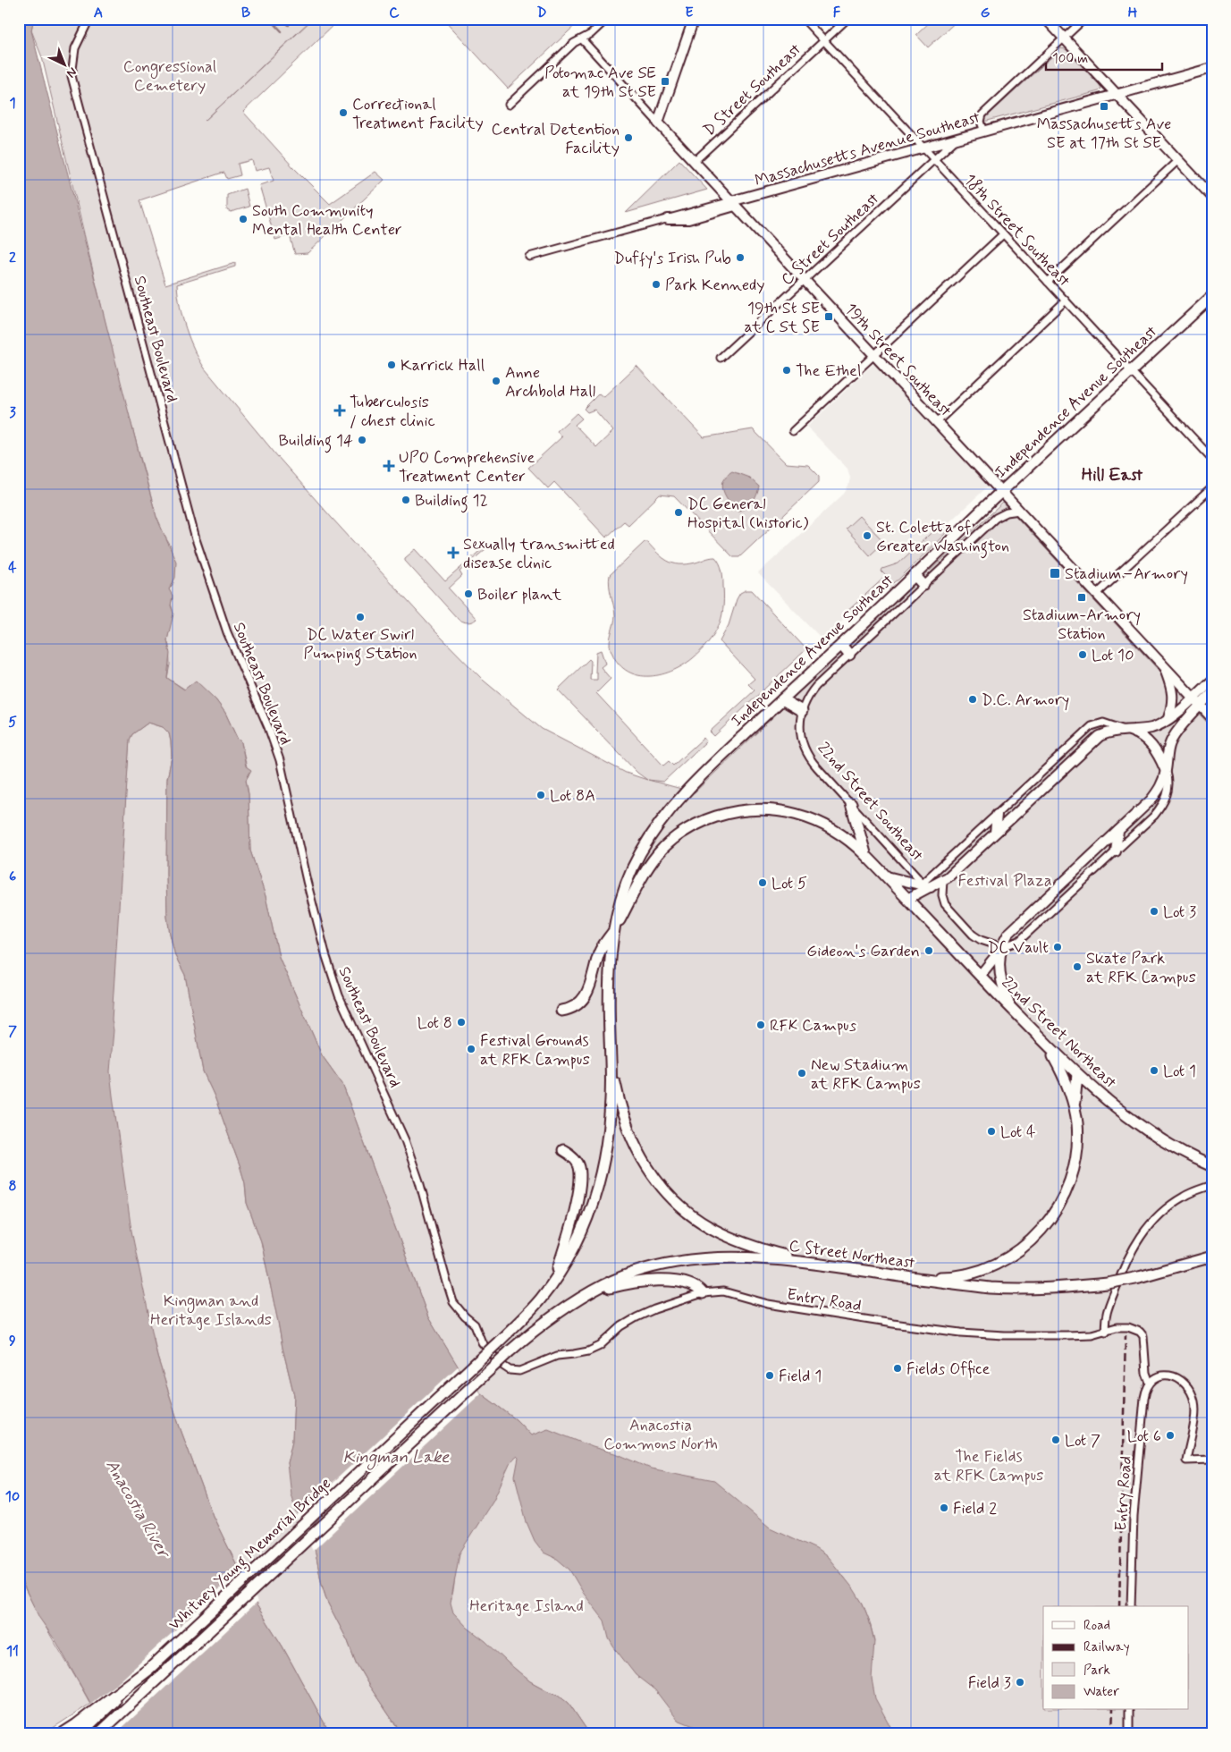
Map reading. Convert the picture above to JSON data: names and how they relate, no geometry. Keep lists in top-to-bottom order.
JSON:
{
  "streets": {
    "main road": [
      "Massachusetts Avenue Southeast",
      "19th Street Southeast",
      "Independence Avenue Southeast",
      "22nd Street Northeast",
      "C Street Northeast",
      "Whitney Young Memorial Bridge"
    ],
    "street": [
      "D Street Southeast",
      "18th Street Southeast",
      "C Street Southeast",
      "Southeast Boulevard",
      "22nd Street Southeast",
      "Entry Road"
    ]
  },
  "crossings": [
    ["D Street Southeast", "18th Street Southeast"],
    ["D Street Southeast", "19th Street Southeast"],
    ["Massachusetts Avenue Southeast", "18th Street Southeast"],
    ["Massachusetts Avenue Southeast", "C Street Southeast"],
    ["Massachusetts Avenue Southeast", "19th Street Southeast"],
    ["18th Street Southeast", "C Street Southeast"],
    ["18th Street Southeast", "Independence Avenue Southeast"],
    ["C Street Southeast", "19th Street Southeast"],
    ["Southeast Boulevard", "Entry Road"],
    ["19th Street Southeast", "Independence Avenue Southeast"],
    ["Independence Avenue Southeast", "22nd Street Southeast"],
    ["Independence Avenue Southeast", "Whitney Young Memorial Bridge"],
    ["C Street Northeast", "Whitney Young Memorial Bridge"]
  ],
  "districts": ["Hill East"],
  "water": ["Kingman Lake", "Anacostia River"],
  "parks": [
    "Congressional Cemetery",
    "Festival Plaza",
    "Kingman and Heritage Islands",
    "Anacostia Commons North",
    "The Fields at RFK Campus",
    "Heritage Island"
  ],
  "places": {
    "transit": [
      "Potomac Ave SE at 19th St SE",
      "Massachusetts Ave SE at 17th St SE",
      "19th St SE at C St SE",
      "Stadium–Armory",
      "Stadium-Armory Station"
    ],
    "other": [
      "Correctional Treatment Facility",
      "Central Detention Facility",
      "South Community Mental Health Center",
      "Duffy's Irish Pub",
      "Park Kennedy",
      "Karrick Hall",
      "The Ethel",
      "Anne Archbold Hall",
      "Building 14",
      "Building 12",
      "DC General Hospital (historic)",
      "St. Coletta of Greater Washington",
      "Boiler plant",
      "DC Water Swirl Pumping Station",
      "Lot 10",
      "D.C. Armory",
      "Lot 8A",
      "Lot 5",
      "Lot 3",
      "DC Vault",
      "Gideon's Garden",
      "Skate Park at RFK Campus",
      "Lot 8",
      "RFK Campus",
      "Festival Grounds at RFK Campus",
      "Lot 1",
      "New Stadium at RFK Campus",
      "Lot 4",
      "Fields Office",
      "Field 1",
      "Lot 6",
      "Lot 7",
      "Field 2",
      "Field 3"
    ],
    "health": ["Tuberculosis / chest clinic", "UPO Comprehensive Treatment Center", "Sexually transmitted disease clinic"]
  },
  "legend": [
    "Road",
    "Railway",
    "Park",
    "Water"
  ],
  "scale_bar": "100 m",
  "north": "bottom right",
  "grid": {
    "columns": [
      "A",
      "B",
      "C",
      "D",
      "E",
      "F",
      "G",
      "H"
    ],
    "rows": [
      "1",
      "2",
      "3",
      "4",
      "5",
      "6",
      "7",
      "8",
      "9",
      "10",
      "11"
    ]
  }
}
